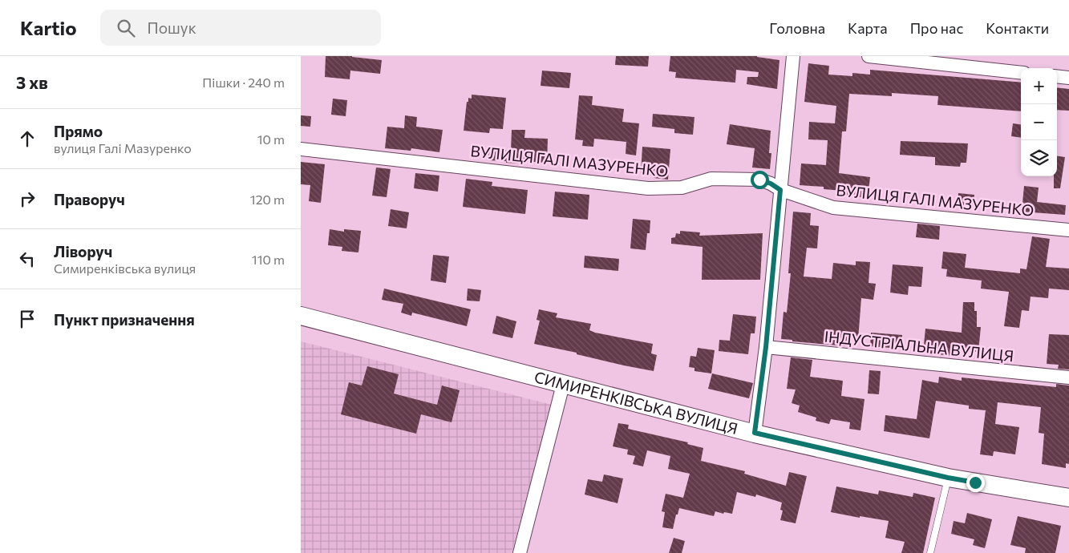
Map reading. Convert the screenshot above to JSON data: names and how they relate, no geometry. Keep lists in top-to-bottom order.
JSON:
{
  "streets": {
    "main road": ["СИМИРЕНКІВСЬКА ВУЛИЦЯ"],
    "street": ["ВУЛИЦЯ ГАЛІ МАЗУРЕНКО", "ІНДУСТРІАЛЬНА ВУЛИЦЯ"]
  },
  "page": {
    "header": "Kartio",
    "search": "Пошук",
    "nav": [
      "Головна",
      "Карта",
      "Про нас",
      "Контакти"
    ],
    "heading": ["3 хв", "Пішки · 240 m"],
    "map_buttons": ["+", "−"],
    "list": [
      ["Прямо", "вулиця Галі Мазуренко", "10 m"],
      ["Праворуч", "120 m"],
      ["Ліворуч", "Симиренківська вулиця", "110 m"],
      "Пункт призначення"
    ]
  }
}
